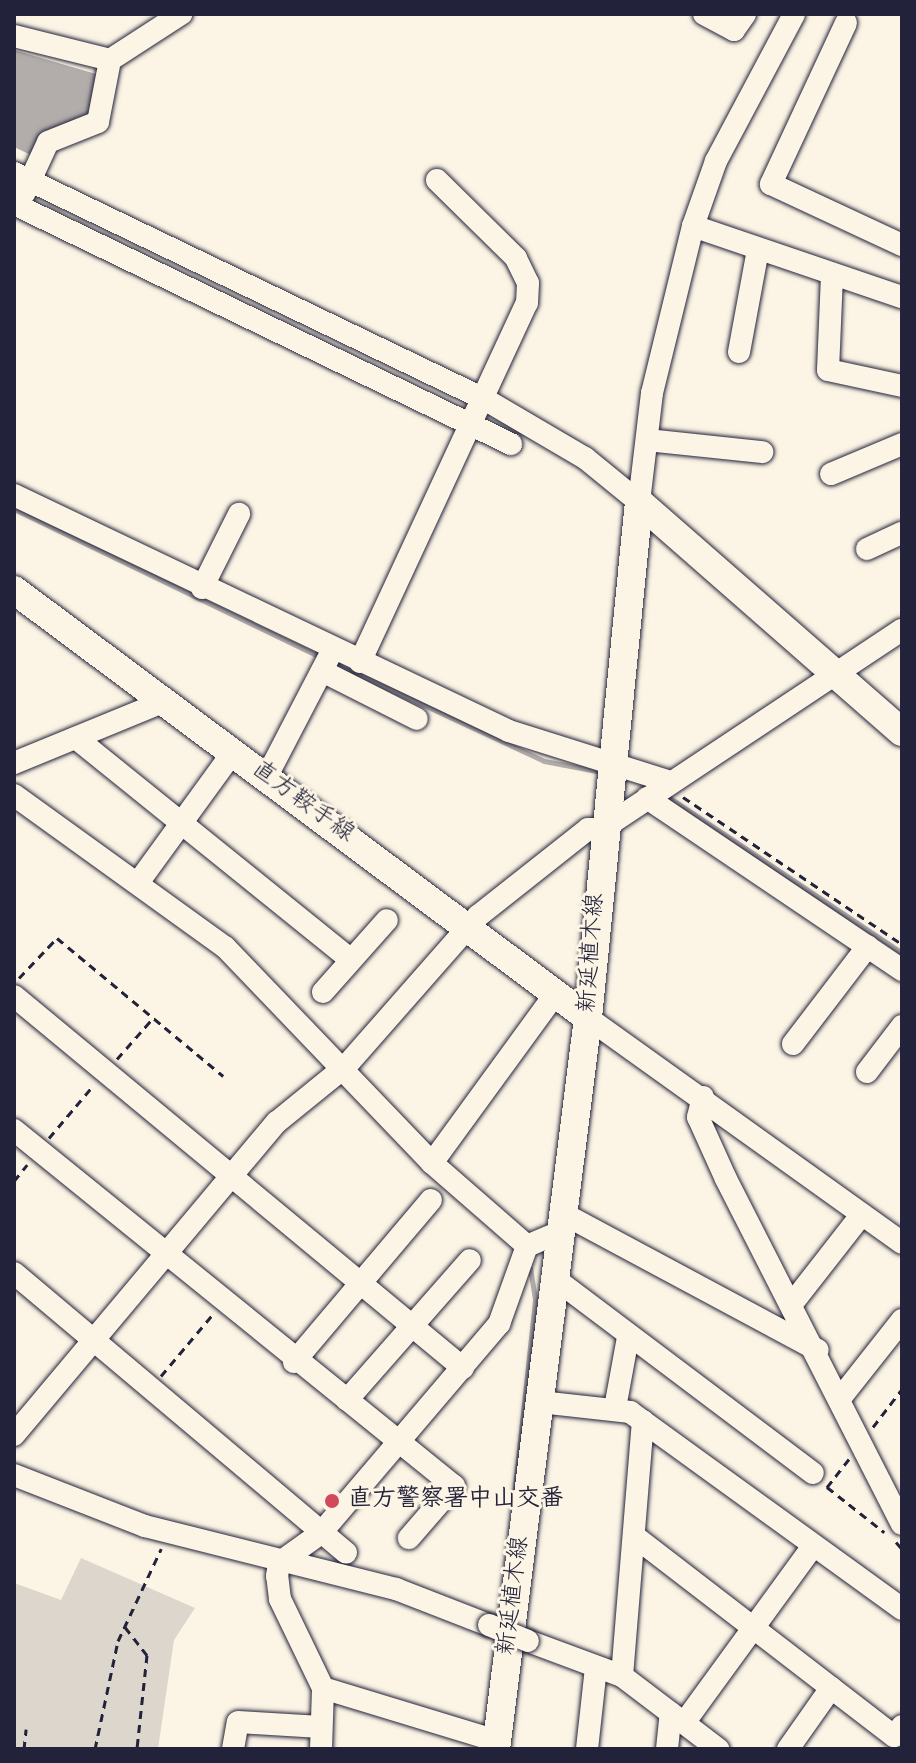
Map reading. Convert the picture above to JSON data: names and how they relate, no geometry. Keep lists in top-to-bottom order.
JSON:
{
  "streets": {
    "main road": ["直方鞍手線", "新延植木線"]
  },
  "crossings": [
    ["直方鞍手線", "新延植木線"]
  ],
  "places": ["直方警察署中山交番"]
}
